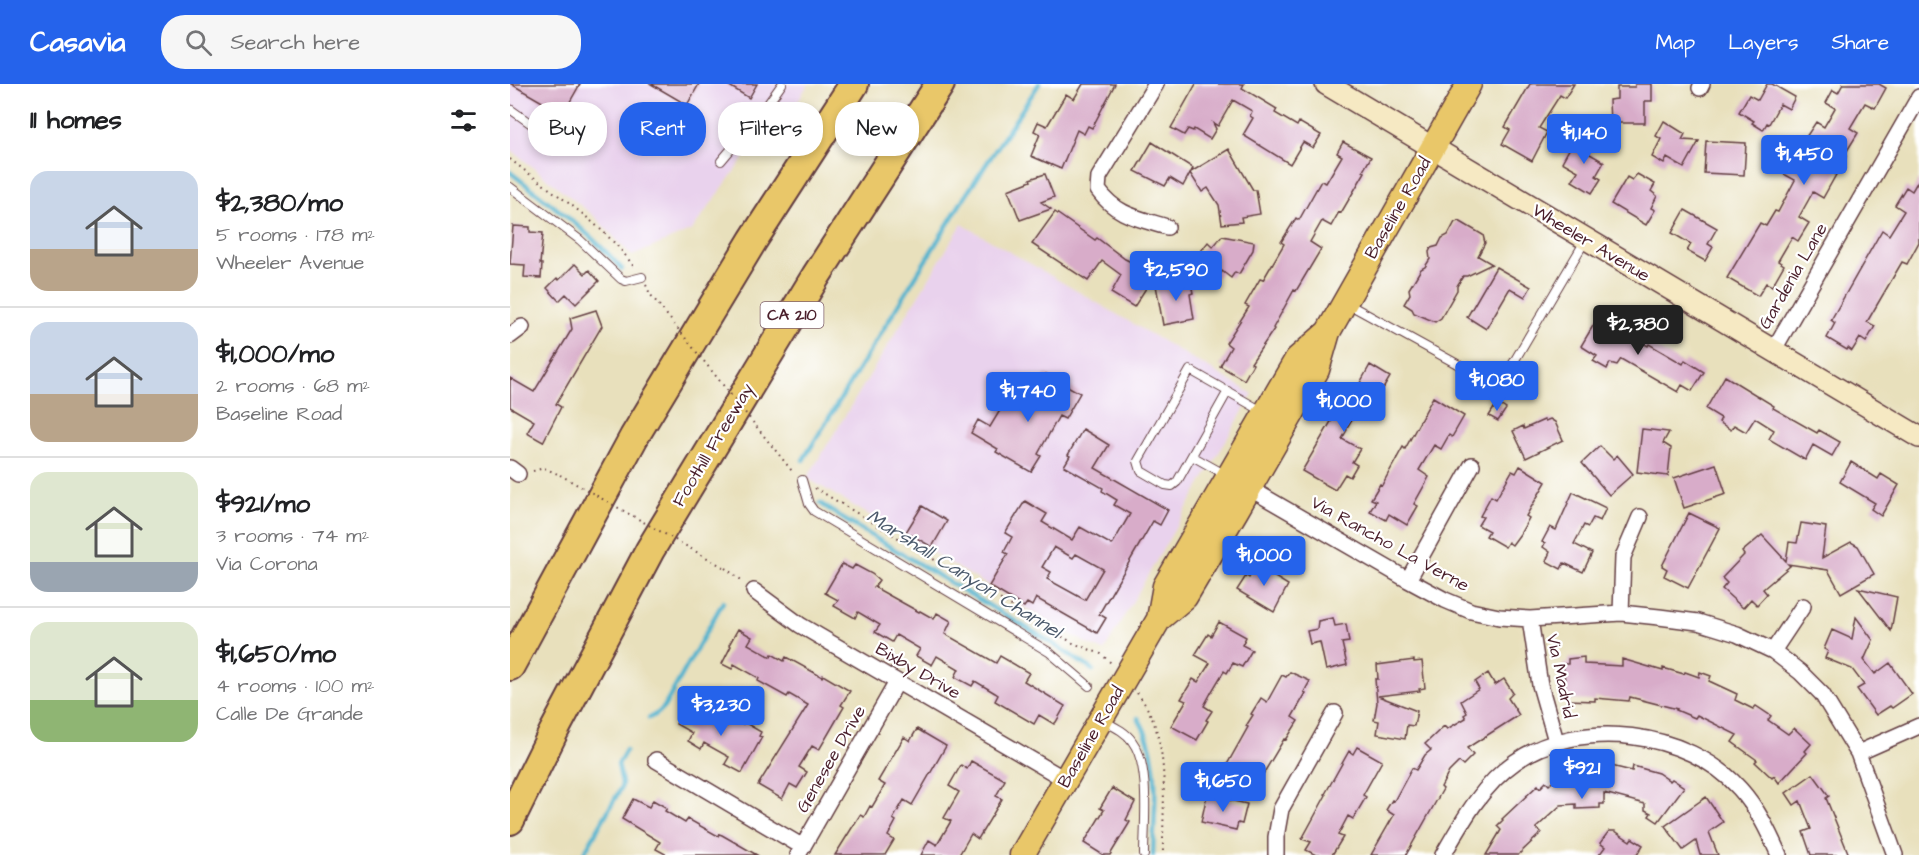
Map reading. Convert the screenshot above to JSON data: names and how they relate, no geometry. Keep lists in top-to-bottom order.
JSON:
{
  "streets": {
    "highway": ["CA 210", "Foothill Freeway"],
    "main road": ["Baseline Road", "Wheeler Avenue"],
    "street": [
      "Gardenia Lane",
      "Via Rancho La Verne",
      "Bixby Drive",
      "Via Madrid",
      "Genesee Drive"
    ]
  },
  "crossings": [
    ["Baseline Road", "Wheeler Avenue"],
    ["Baseline Road", "Via Rancho La Verne"],
    ["Baseline Road", "Bixby Drive"],
    ["Wheeler Avenue", "Gardenia Lane"],
    ["Via Rancho La Verne", "Via Madrid"],
    ["Bixby Drive", "Genesee Drive"]
  ],
  "water": ["Marshall Canyon Channel"],
  "page": {
    "header": "Casavia",
    "search": "Search here",
    "nav": ["Map", "Layers", "Share"],
    "heading": "11 homes",
    "chip": [
      "Buy",
      "Rent",
      "Filters",
      "New"
    ],
    "price": [
      "$1,140",
      "$1,450",
      "$2,590",
      "$2,380",
      "$1,080",
      "$1,740",
      "$1,000",
      "$1,000",
      "$3,230",
      "$921",
      "$1,650"
    ],
    "list": [
      {
        "name": "$2,380/mo",
        "note": "5 rooms · 178 m² · Wheeler Avenue"
      },
      {
        "name": "$1,000/mo",
        "note": "2 rooms · 68 m² · Baseline Road"
      },
      {
        "name": "$921/mo",
        "note": "3 rooms · 74 m² · Via Corona"
      },
      {
        "name": "$1,650/mo",
        "note": "4 rooms · 100 m² · Calle De Grande"
      }
    ]
  }
}
